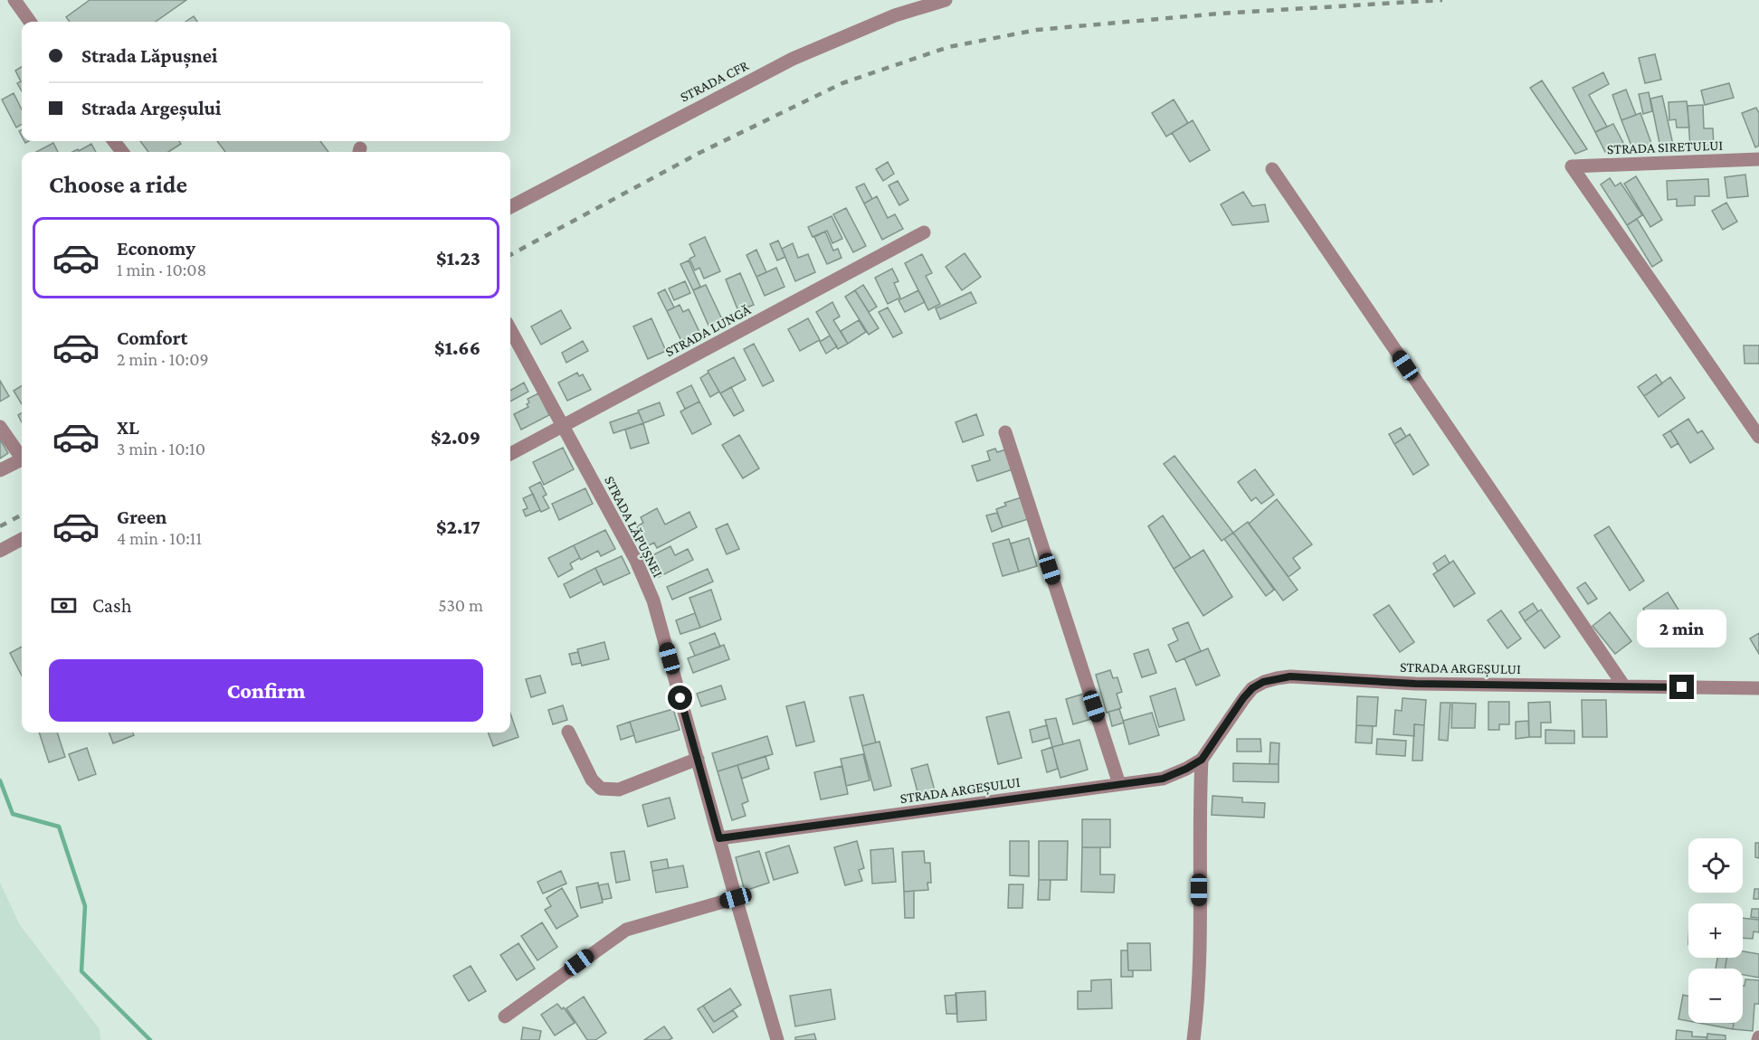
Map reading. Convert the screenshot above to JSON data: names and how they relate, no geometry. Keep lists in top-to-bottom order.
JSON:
{
  "streets": {
    "street": [
      "STRADA CFR",
      "STRADA SIRETULUI",
      "STRADA LUNGĂ",
      "STRADA LĂPUȘNEI",
      "STRADA ARGEȘULUI"
    ]
  },
  "crossings": [
    ["STRADA LUNGĂ", "STRADA LĂPUȘNEI"],
    ["STRADA LĂPUȘNEI", "STRADA ARGEȘULUI"]
  ],
  "page": {
    "banner": ["Strada Lăpușnei", "Strada Argeșului"],
    "heading": "Choose a ride",
    "list": [
      {
        "name": "Economy",
        "note": "1 min · 10:08",
        "value": "$1.23"
      },
      {
        "name": "Comfort",
        "note": "2 min · 10:09",
        "value": "$1.66"
      },
      {
        "name": "XL",
        "note": "3 min · 10:10",
        "value": "$2.09"
      },
      {
        "name": "Green",
        "note": "4 min · 10:11",
        "value": "$2.17"
      }
    ],
    "pay": ["Cash", "530 m"],
    "bubble": "2 min",
    "buttons": "Confirm",
    "map_buttons": ["+", "−"]
  }
}
